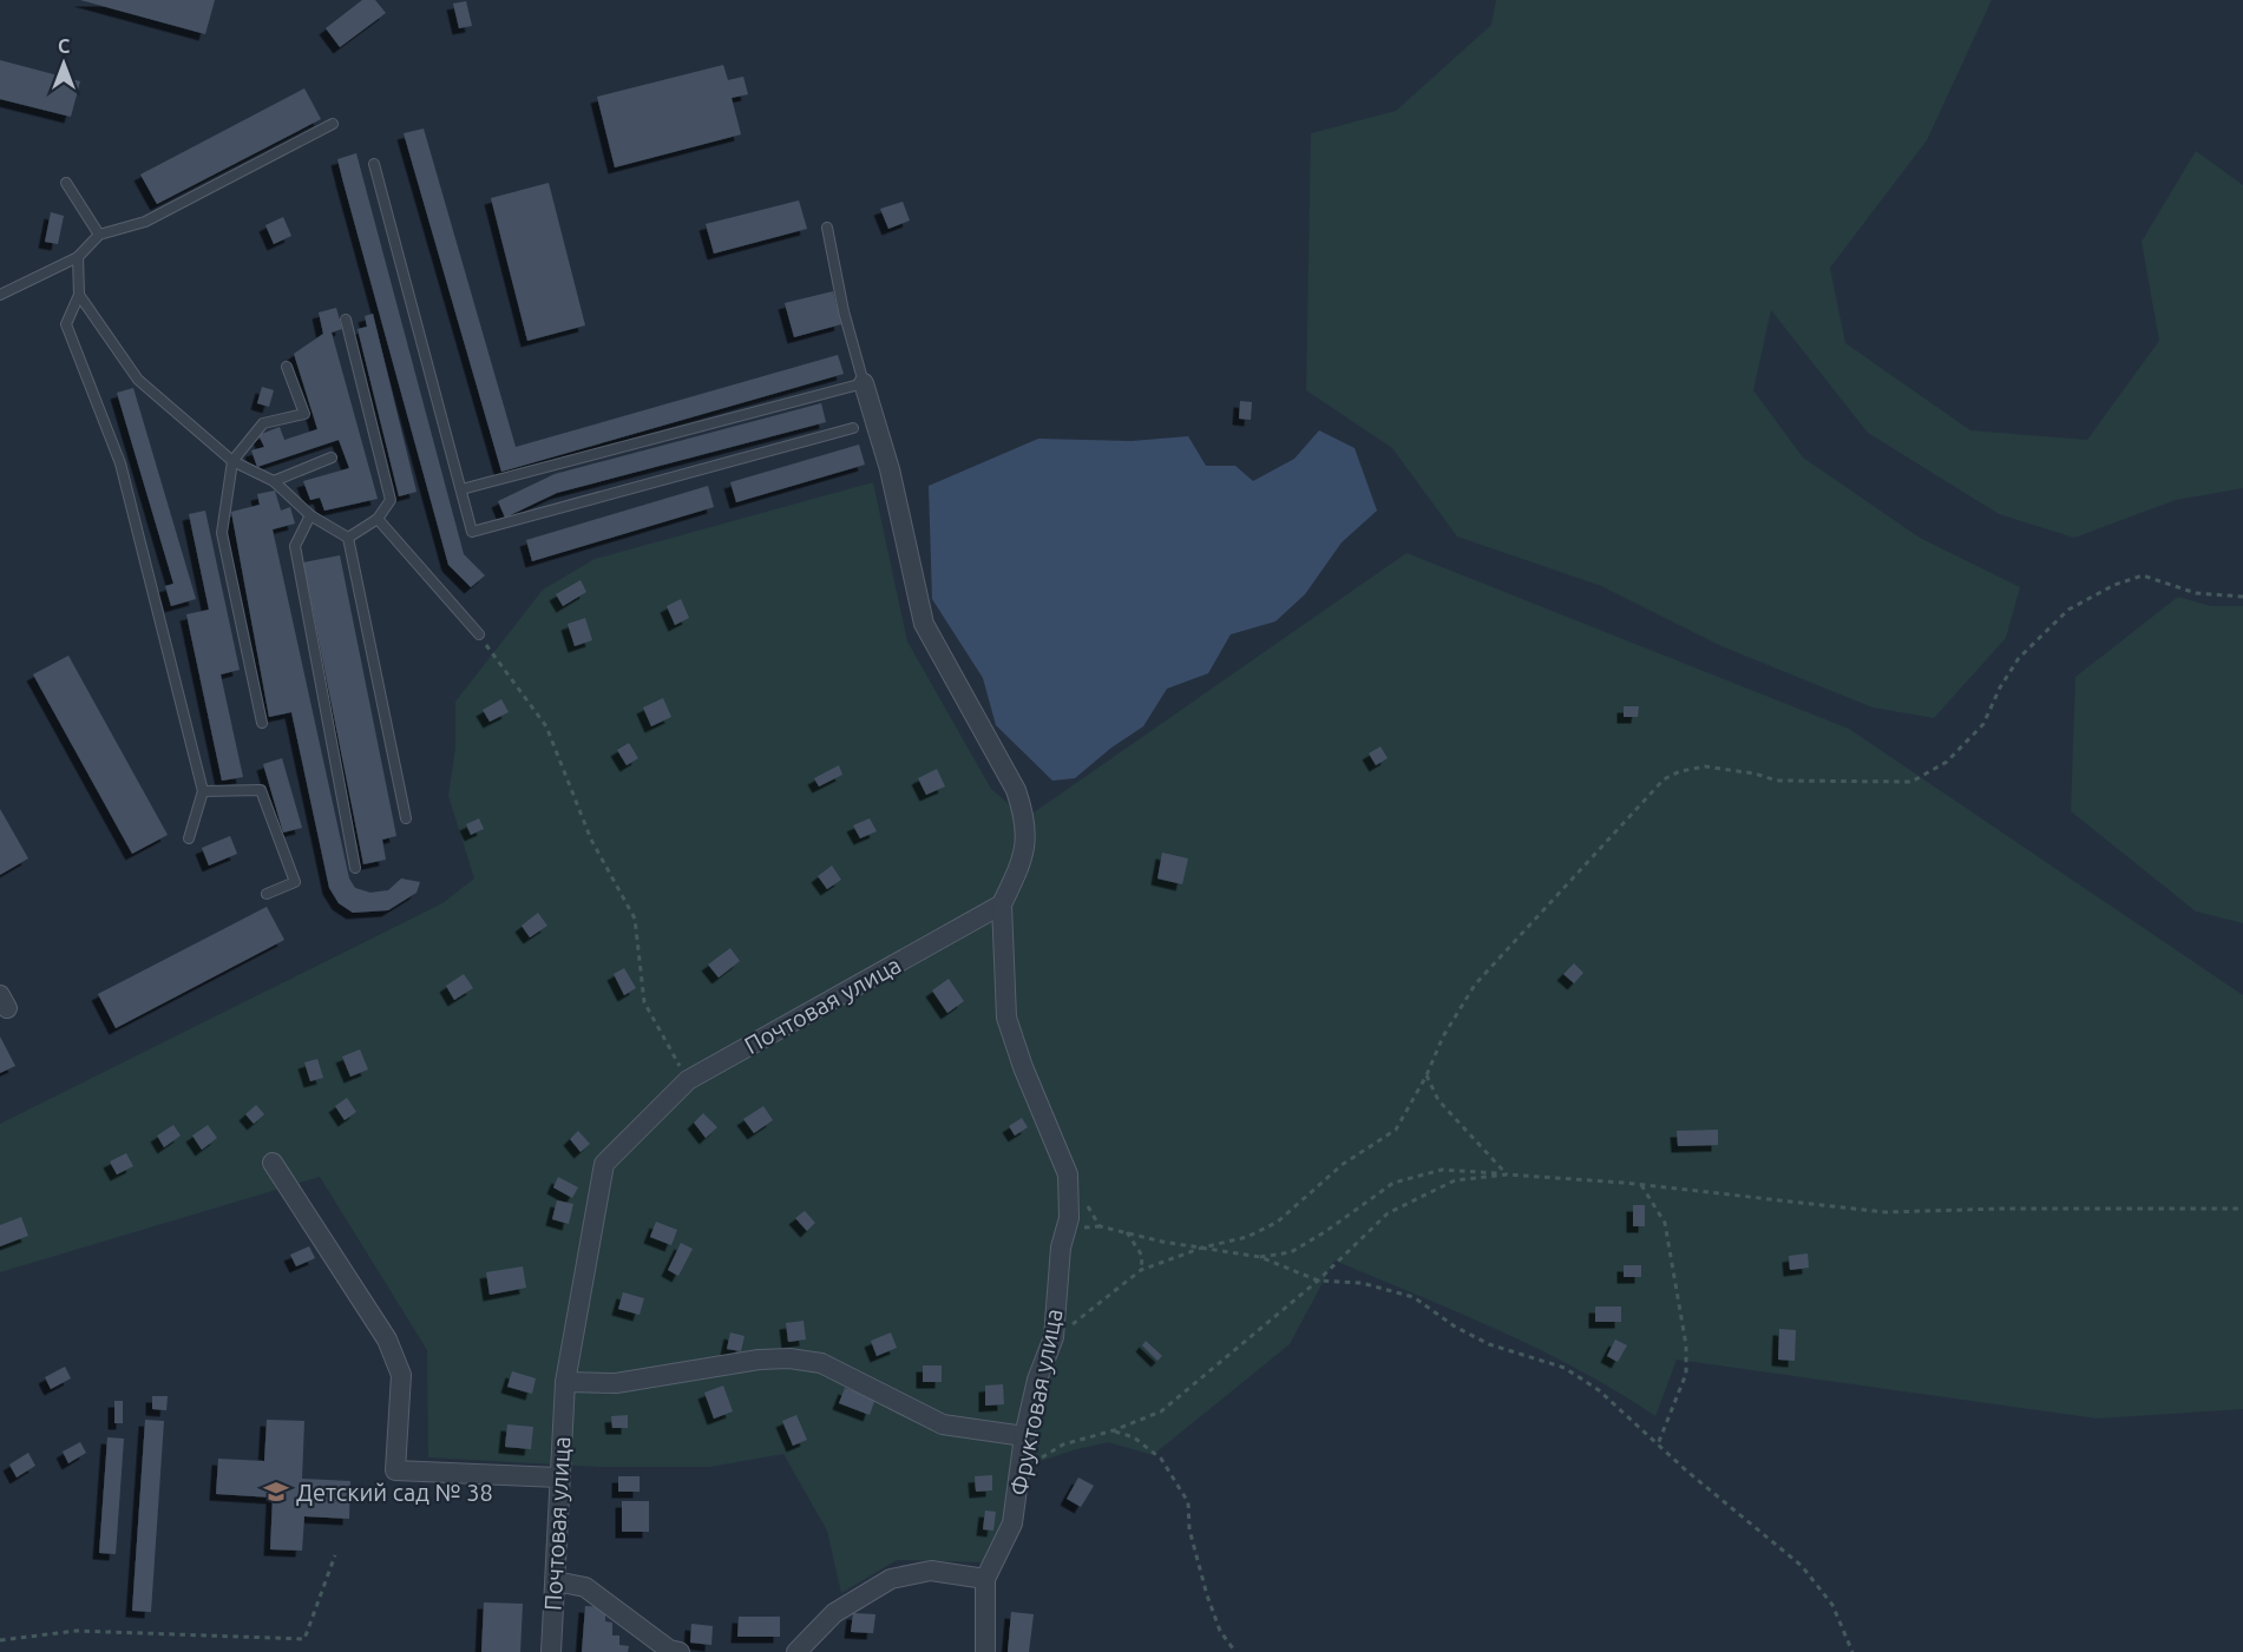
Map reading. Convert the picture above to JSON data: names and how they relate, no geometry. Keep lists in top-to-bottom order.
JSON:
{
  "streets": {
    "street": ["Почтовая улица", "Фруктовая улица"]
  },
  "crossings": [
    ["Почтовая улица", "Фруктовая улица"]
  ],
  "places": {
    "school or university": ["Детский сад № 38"]
  },
  "north": "top"
}
